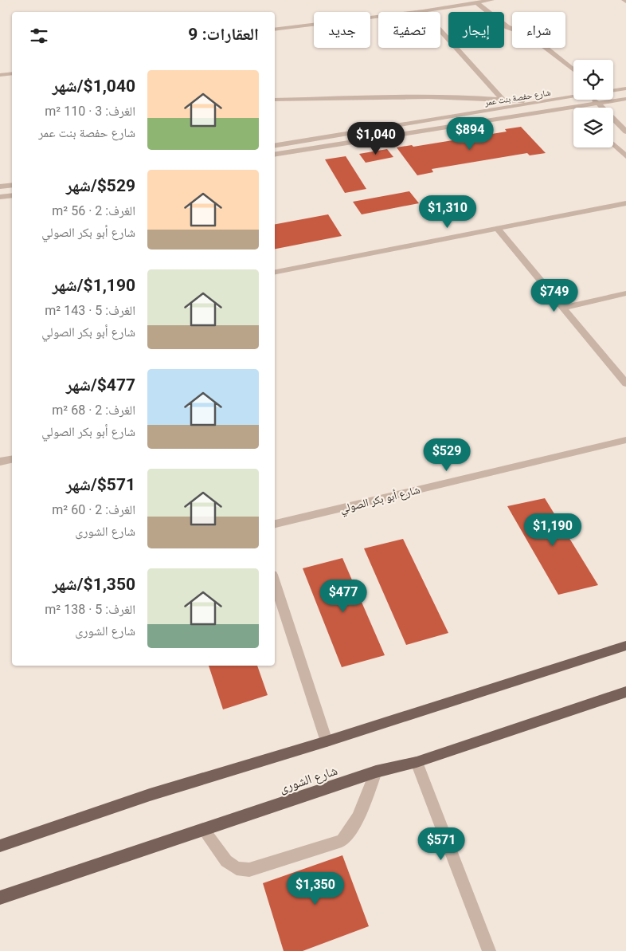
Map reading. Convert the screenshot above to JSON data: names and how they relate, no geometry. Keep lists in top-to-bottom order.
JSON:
{
  "streets": {
    "main road": ["شارع الشورى"],
    "street": ["شارع حفصة بنت عمر", "شارع أبو بكر الصولي"]
  },
  "page": {
    "chip": [
      "شراء",
      "إيجار",
      "تصفية",
      "جديد"
    ],
    "heading": "العقارات: 9",
    "list": [
      {
        "name": "$1,040/شهر",
        "note": "الغرف: 3 · 110 m² · شارع حفصة بنت عمر"
      },
      {
        "name": "$529/شهر",
        "note": "الغرف: 2 · 56 m² · شارع أبو بكر الصولي"
      },
      {
        "name": "$1,190/شهر",
        "note": "الغرف: 5 · 143 m² · شارع أبو بكر الصولي"
      },
      {
        "name": "$477/شهر",
        "note": "الغرف: 2 · 68 m² · شارع أبو بكر الصولي"
      },
      {
        "name": "$571/شهر",
        "note": "الغرف: 2 · 60 m² · شارع الشورى"
      },
      {
        "name": "$1,350/شهر",
        "note": "الغرف: 5 · 138 m² · شارع الشورى"
      }
    ],
    "price": [
      "$894",
      "$1,040",
      "$1,310",
      "$749",
      "$529",
      "$1,190",
      "$477",
      "$571",
      "$1,350"
    ]
  }
}
